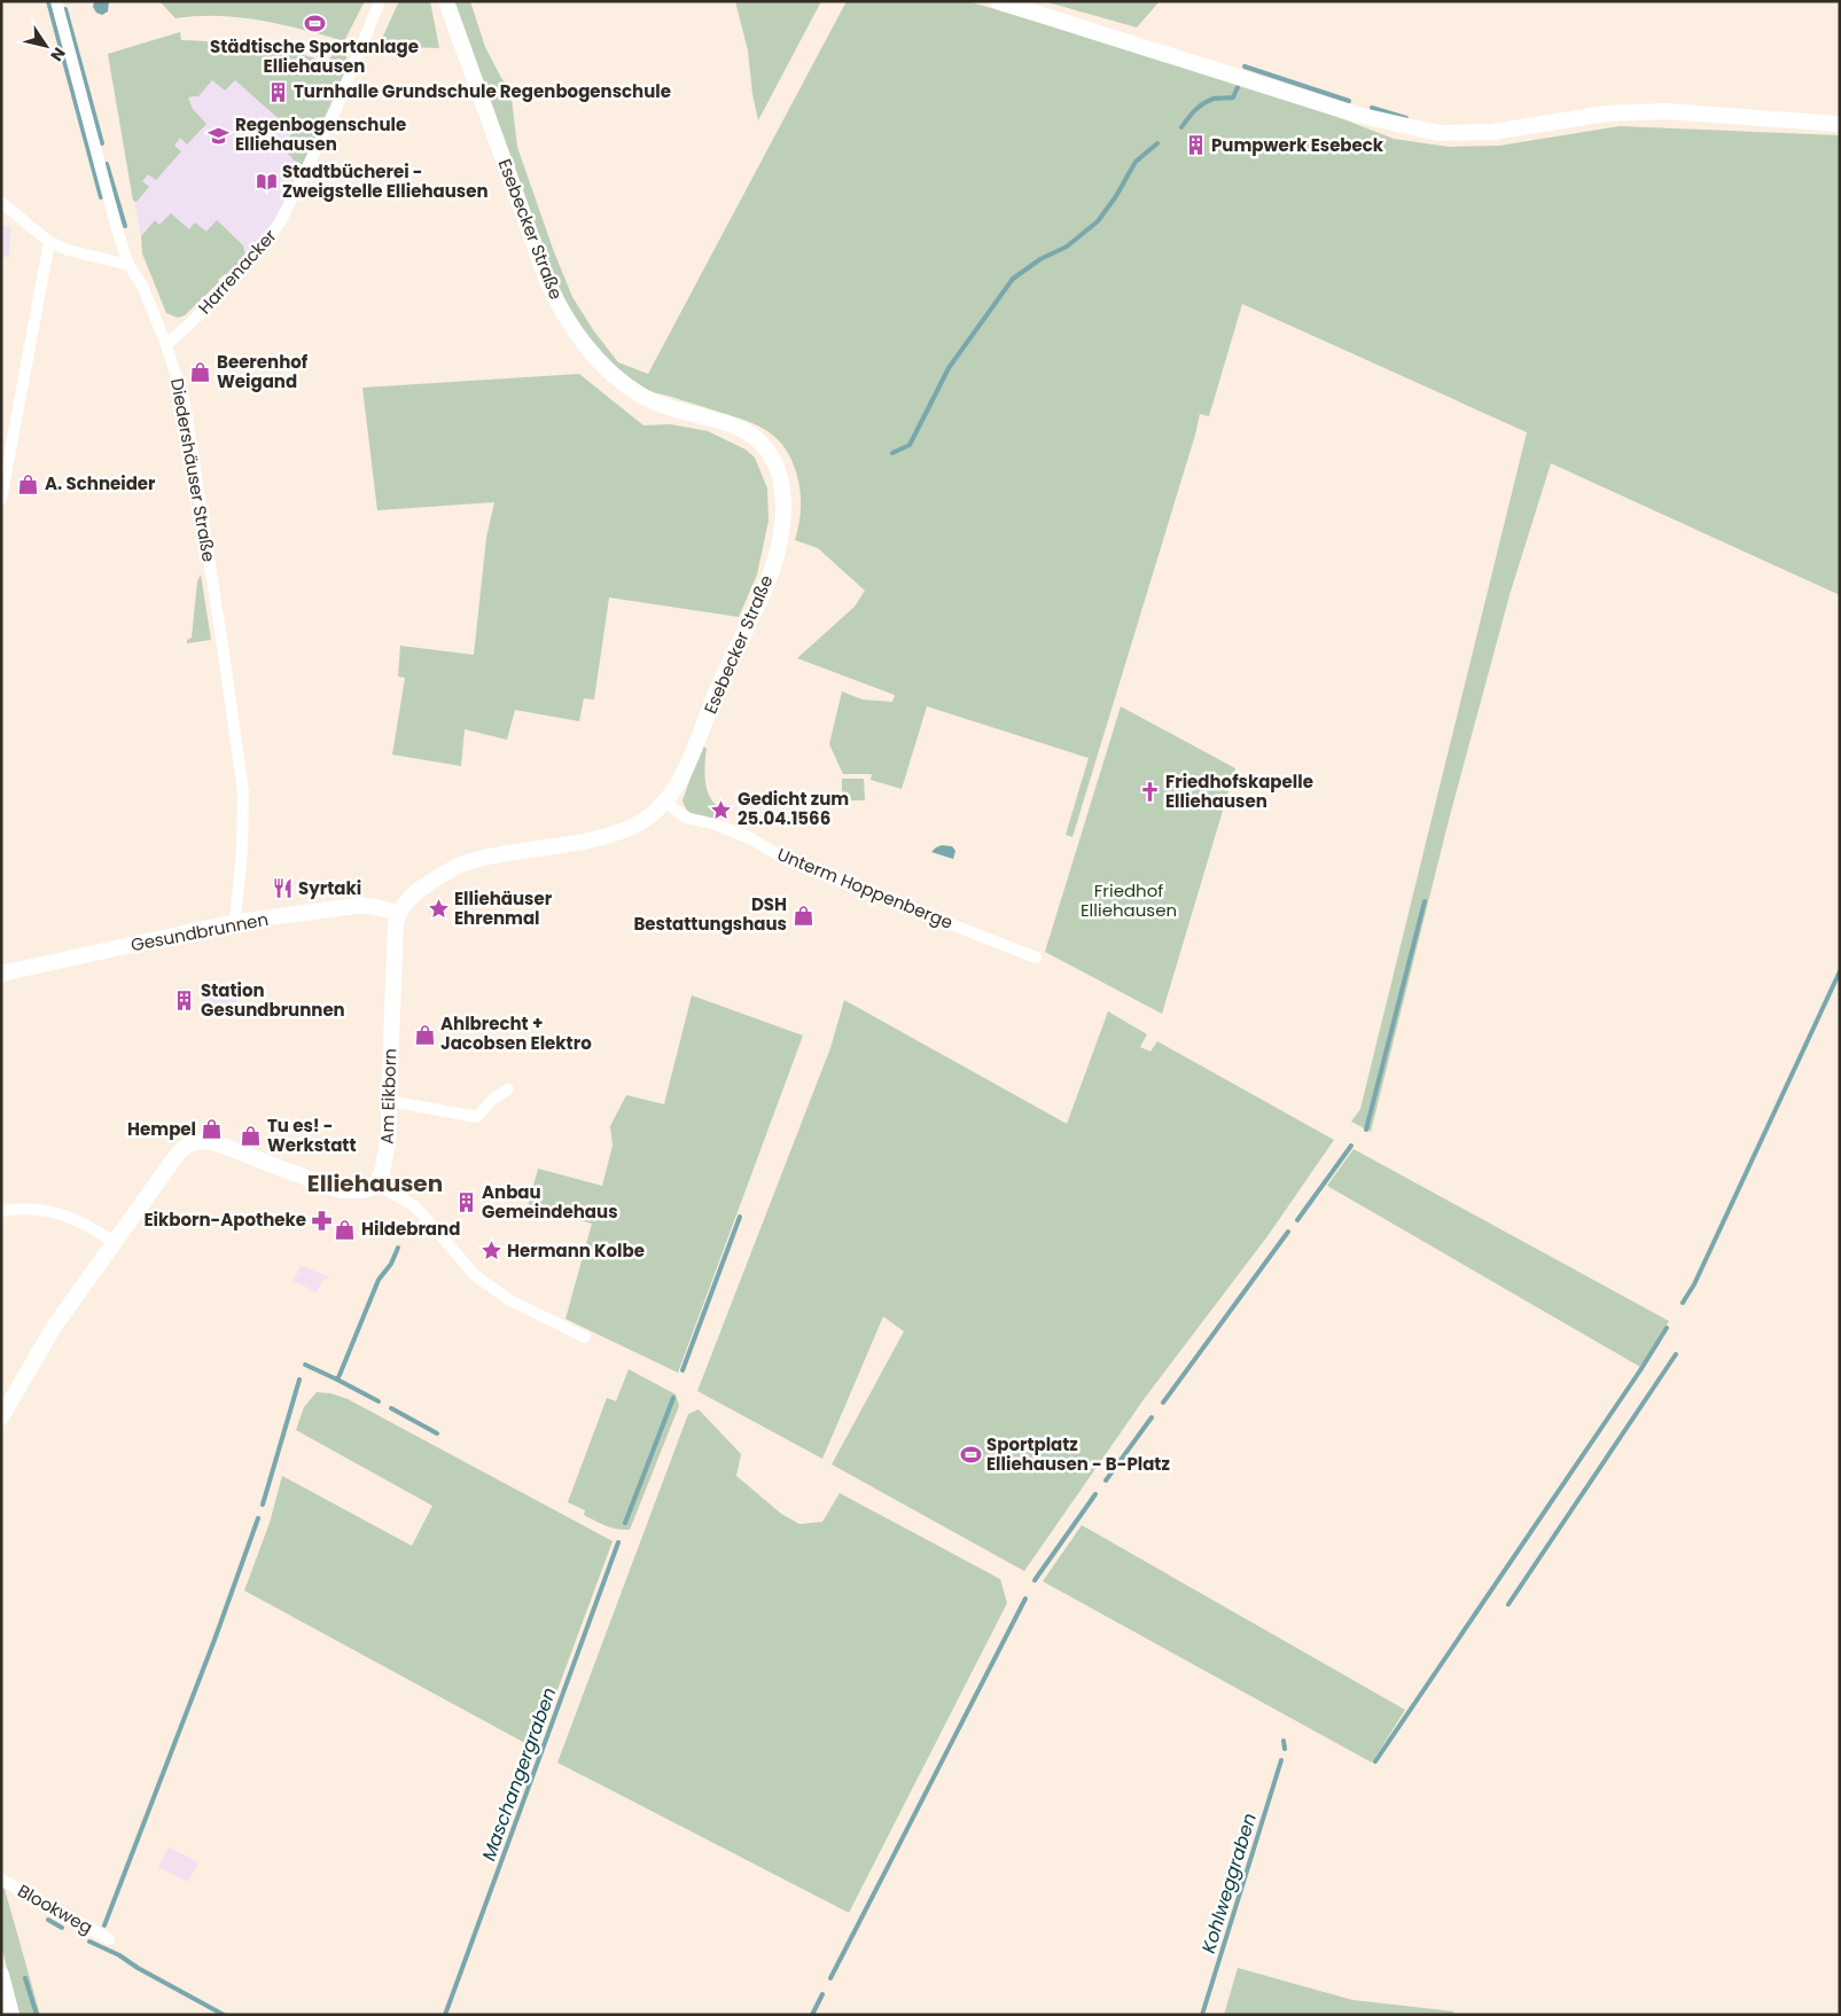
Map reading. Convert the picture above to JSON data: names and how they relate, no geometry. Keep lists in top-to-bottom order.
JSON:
{
  "streets": {
    "street": [
      "Esebecker Straße",
      "Harrenacker",
      "Diedershäuser Straße",
      "Unterm Hoppenberge",
      "Gesundbrunnen",
      "Am Eikborn",
      "Blookweg"
    ]
  },
  "crossings": [
    ["Esebecker Straße", "Unterm Hoppenberge"],
    ["Harrenacker", "Diedershäuser Straße"],
    ["Diedershäuser Straße", "Gesundbrunnen"],
    ["Gesundbrunnen", "Am Eikborn"]
  ],
  "districts": ["Elliehausen"],
  "water": ["Maschangergraben", "Kohlweggraben"],
  "parks": ["Friedhof Elliehausen"],
  "places": {
    "sports": ["Städtische Sportanlage Elliehausen", "Sportplatz Elliehausen - B-Platz"],
    "building": [
      "Turnhalle Grundschule Regenbogenschule",
      "Pumpwerk Esebeck",
      "Station Gesundbrunnen",
      "Anbau Gemeindehaus"
    ],
    "school or university": ["Regenbogenschule Elliehausen"],
    "library": ["Stadtbücherei - Zweigstelle Elliehausen"],
    "shop": [
      "Beerenhof Weigand",
      "A. Schneider",
      "DSH Bestattungshaus",
      "Ahlbrecht + Jacobsen Elektro",
      "Hempel",
      "Tu es! - Werkstatt",
      "Hildebrand"
    ],
    "church": ["Friedhofskapelle Elliehausen"],
    "place": ["Gedicht zum 25.04.1566", "Elliehäuser Ehrenmal", "Hermann Kolbe"],
    "restaurant": ["Syrtaki"],
    "pharmacy": ["Eikborn-Apotheke"]
  },
  "north": "bottom right"
}
